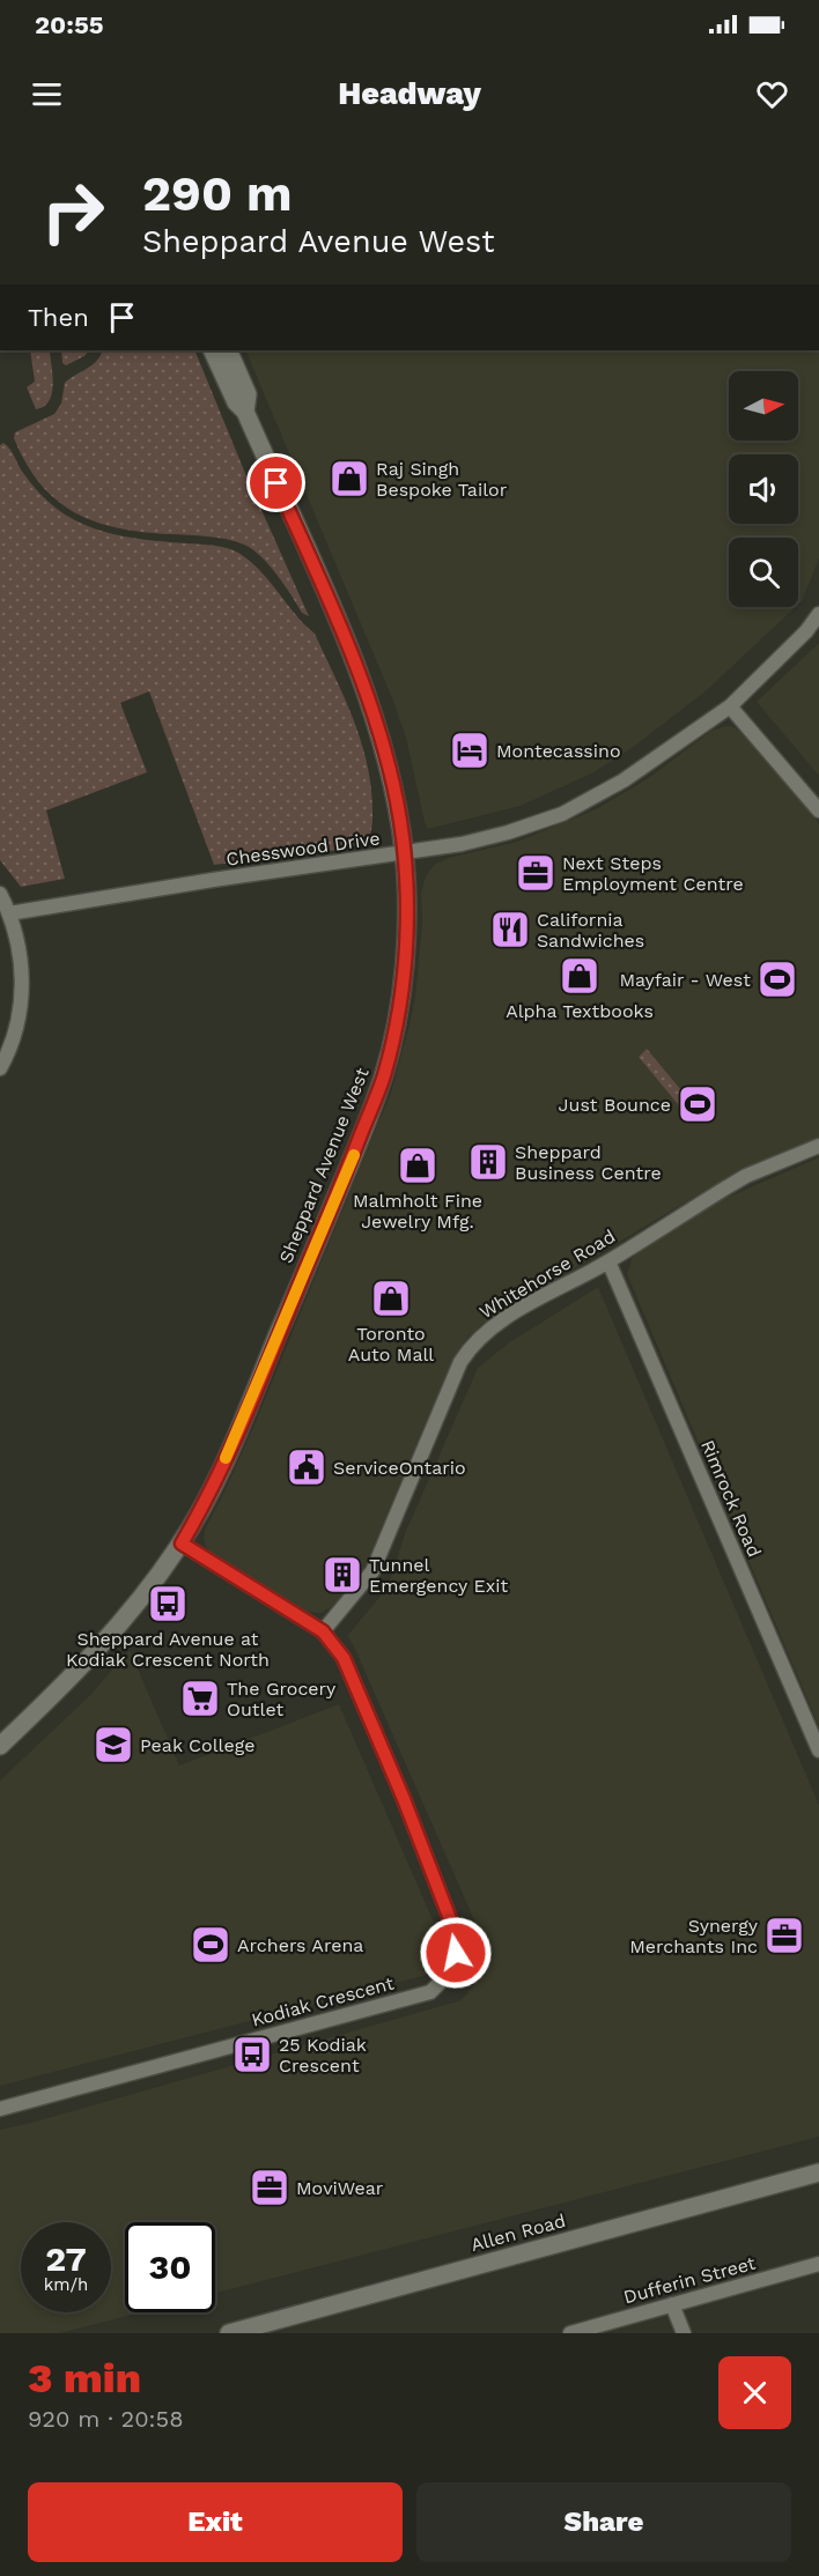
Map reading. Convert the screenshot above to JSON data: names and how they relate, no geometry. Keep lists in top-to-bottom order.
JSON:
{
  "streets": {
    "main road": ["Sheppard Avenue West", "Allen Road"],
    "street": [
      "Chesswood Drive",
      "Whitehorse Road",
      "Rimrock Road",
      "Kodiak Crescent",
      "Dufferin Street"
    ]
  },
  "crossings": [
    ["Chesswood Drive", "Sheppard Avenue West"],
    ["Sheppard Avenue West", "Kodiak Crescent"],
    ["Whitehorse Road", "Rimrock Road"],
    ["Whitehorse Road", "Kodiak Crescent"]
  ],
  "places": {
    "shop": [
      "Raj Singh Bespoke Tailor",
      "Alpha Textbooks",
      "Malmholt Fine Jewelry Mfg.",
      "Toronto Auto Mall"
    ],
    "hotel": ["Montecassino"],
    "office": ["Next Steps Employment Centre", "Synergy Merchants Inc", "MoviWear"],
    "restaurant": ["California Sandwiches"],
    "sports": ["Mayfair - West", "Just Bounce", "Archers Arena"],
    "building": ["Sheppard Business Centre", "Tunnel Emergency Exit"],
    "public building": ["ServiceOntario"],
    "bus stop": ["Sheppard Avenue at Kodiak Crescent North", "25 Kodiak Crescent"],
    "supermarket": ["The Grocery Outlet"],
    "school or university": ["Peak College"]
  },
  "north": "right",
  "page": {
    "status": "20:55",
    "header": "Headway",
    "turn": ["290 m", "Sheppard Avenue West"],
    "then": "Then",
    "speed": "27 km/h",
    "limit": "30",
    "heading": ["3 min", "920 m · 20:58"],
    "buttons": ["Exit", "Share"]
  }
}
